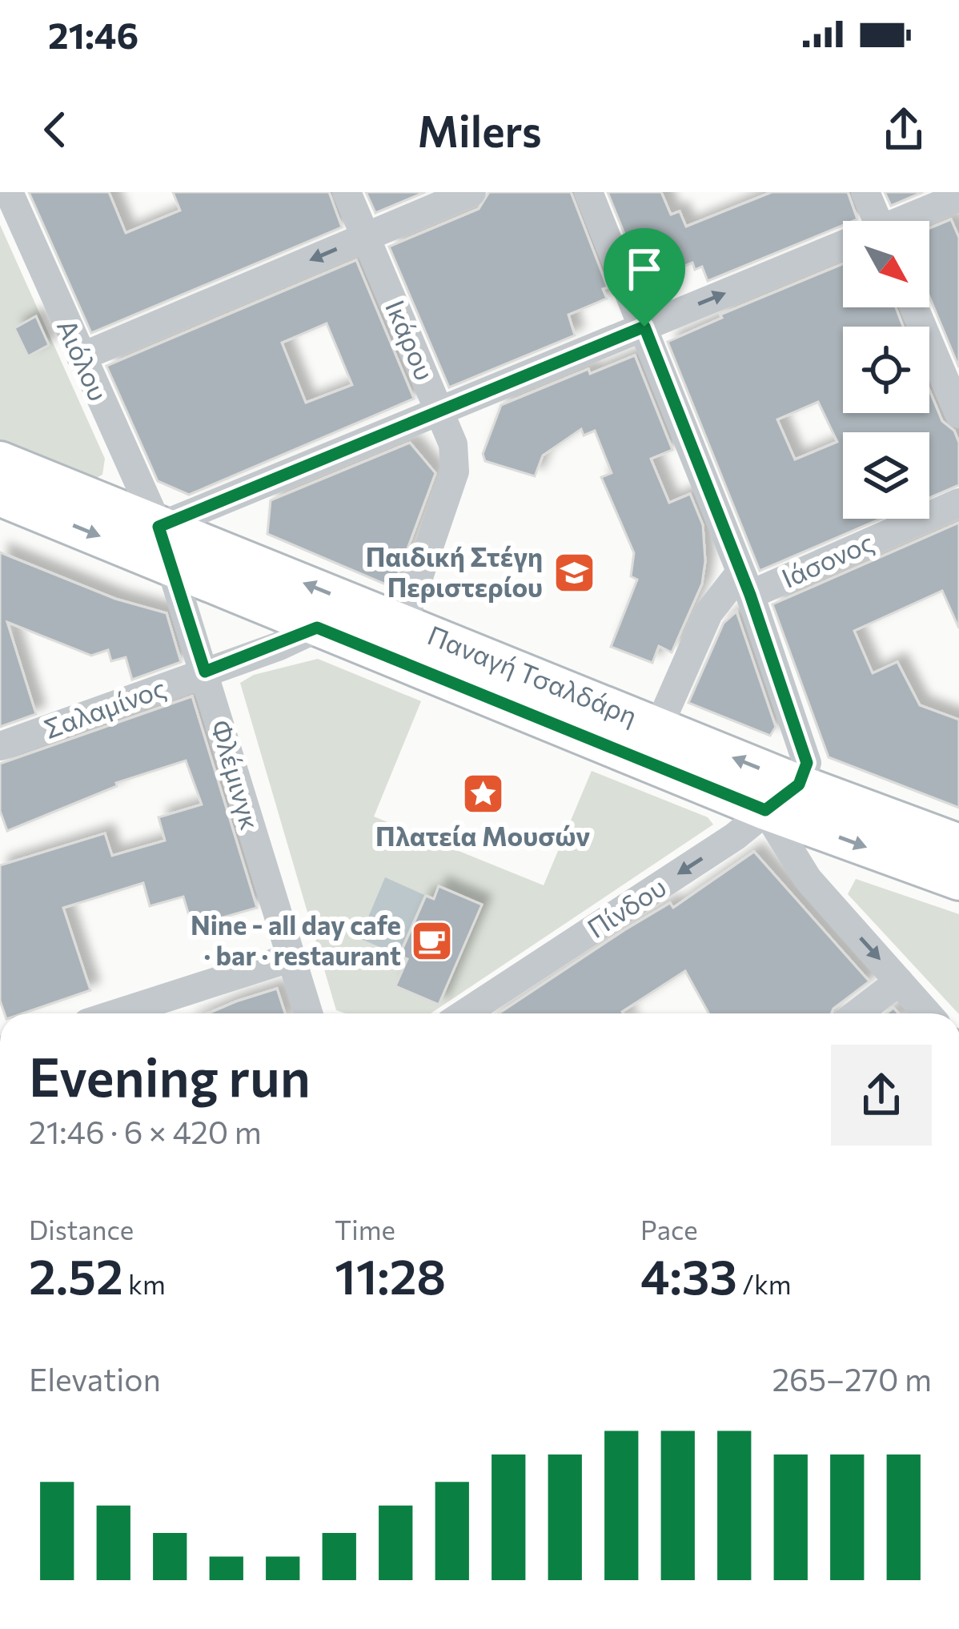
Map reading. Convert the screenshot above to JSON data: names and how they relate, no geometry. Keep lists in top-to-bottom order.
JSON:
{
  "streets": {
    "main road": ["Παναγή Τσαλδάρη"],
    "street": [
      "Ικάρου",
      "Αιόλου",
      "Ιάσονος",
      "Σαλαμίνος",
      "Φλέμινγκ",
      "Πίνδου"
    ]
  },
  "crossings": [
    ["Ικάρου", "Παναγή Τσαλδάρη"],
    ["Αιόλου", "Παναγή Τσαλδάρη"],
    ["Αιόλου", "Φλέμινγκ"],
    ["Ιάσονος", "Παναγή Τσαλδάρη"],
    ["Παναγή Τσαλδάρη", "Σαλαμίνος"],
    ["Παναγή Τσαλδάρη", "Φλέμινγκ"],
    ["Παναγή Τσαλδάρη", "Πίνδου"],
    ["Σαλαμίνος", "Φλέμινγκ"]
  ],
  "one_way": ["Πίνδου"],
  "places": {
    "school or university": ["Παιδική Στέγη Περιστερίου"],
    "place": ["Πλατεία Μουσών"],
    "cafe": ["Nine - all day cafe · bar · restaurant"]
  },
  "north": "bottom right",
  "page": {
    "status": "21:46",
    "header": "Milers",
    "heading": ["Evening run", "21:46 · 6 × 420 m"],
    "stats": [
      ["Distance", "2.52 km"],
      ["Time", "11:28"],
      ["Pace", "4:33 /km"]
    ],
    "chart": ["Elevation", "265–270 m"]
  }
}
